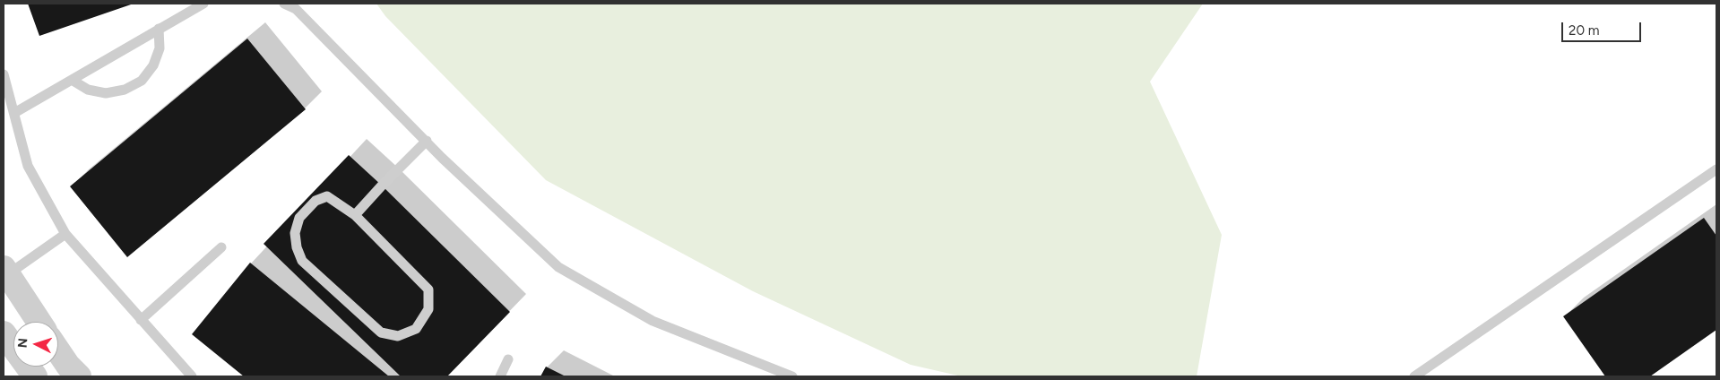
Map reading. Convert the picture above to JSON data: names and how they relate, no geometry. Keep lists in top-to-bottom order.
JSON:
{
  "scale_bar": "20 m",
  "north": "left"
}
